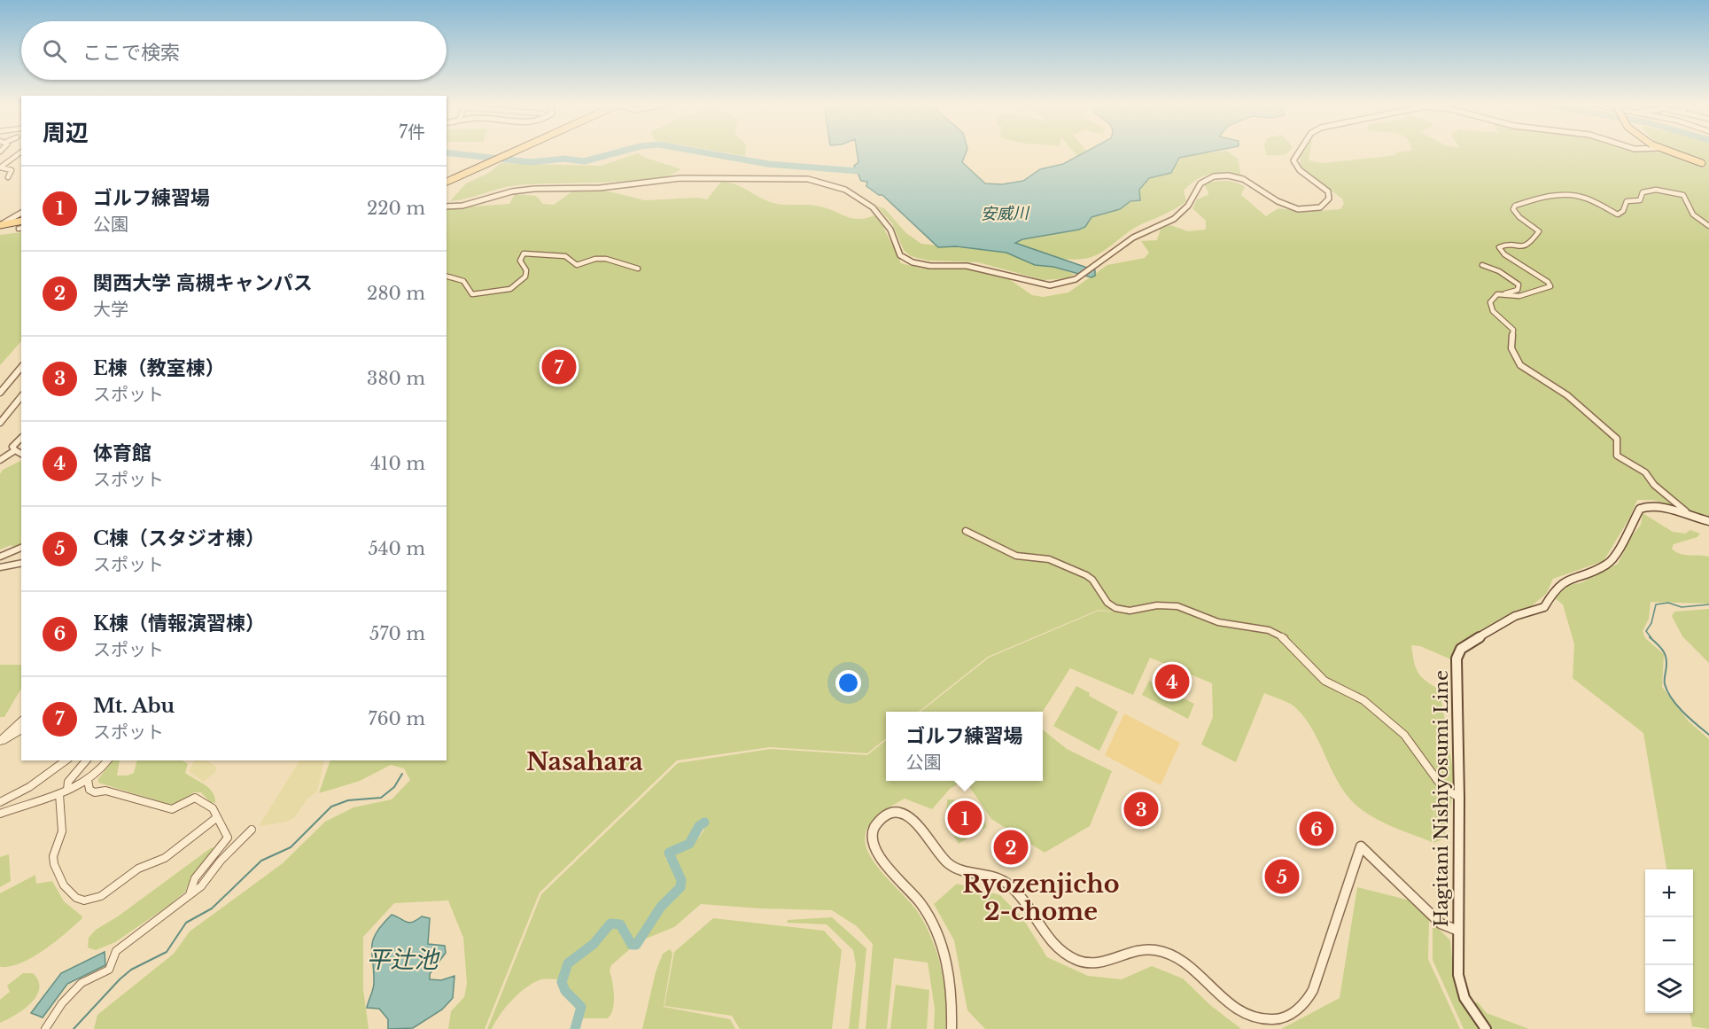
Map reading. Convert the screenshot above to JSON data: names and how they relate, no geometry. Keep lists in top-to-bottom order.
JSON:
{
  "streets": {
    "main road": ["Hagitani Nishiyosumi Line"]
  },
  "districts": ["Nasahara", "Ryozenjicho 2-chome"],
  "water": ["安威川", "平辻池"],
  "page": {
    "search": "ここで検索",
    "heading": ["周辺", "7件"],
    "list": [
      {
        "mark": "1",
        "name": "ゴルフ練習場",
        "note": "公園",
        "value": "220 m"
      },
      {
        "mark": "2",
        "name": "関西大学 高槻キャンパス",
        "note": "大学",
        "value": "280 m"
      },
      {
        "mark": "3",
        "name": "E棟（教室棟）",
        "note": "スポット",
        "value": "380 m"
      },
      {
        "mark": "4",
        "name": "体育館",
        "note": "スポット",
        "value": "410 m"
      },
      {
        "mark": "5",
        "name": "C棟（スタジオ棟）",
        "note": "スポット",
        "value": "540 m"
      },
      {
        "mark": "6",
        "name": "K棟（情報演習棟）",
        "note": "スポット",
        "value": "570 m"
      },
      {
        "mark": "7",
        "name": "Mt. Abu",
        "note": "スポット",
        "value": "760 m"
      }
    ],
    "pins": [
      "7",
      "4",
      "3",
      "1",
      "6",
      "2",
      "5"
    ],
    "popup": ["ゴルフ練習場", "公園"],
    "map_buttons": ["+", "−"]
  }
}
